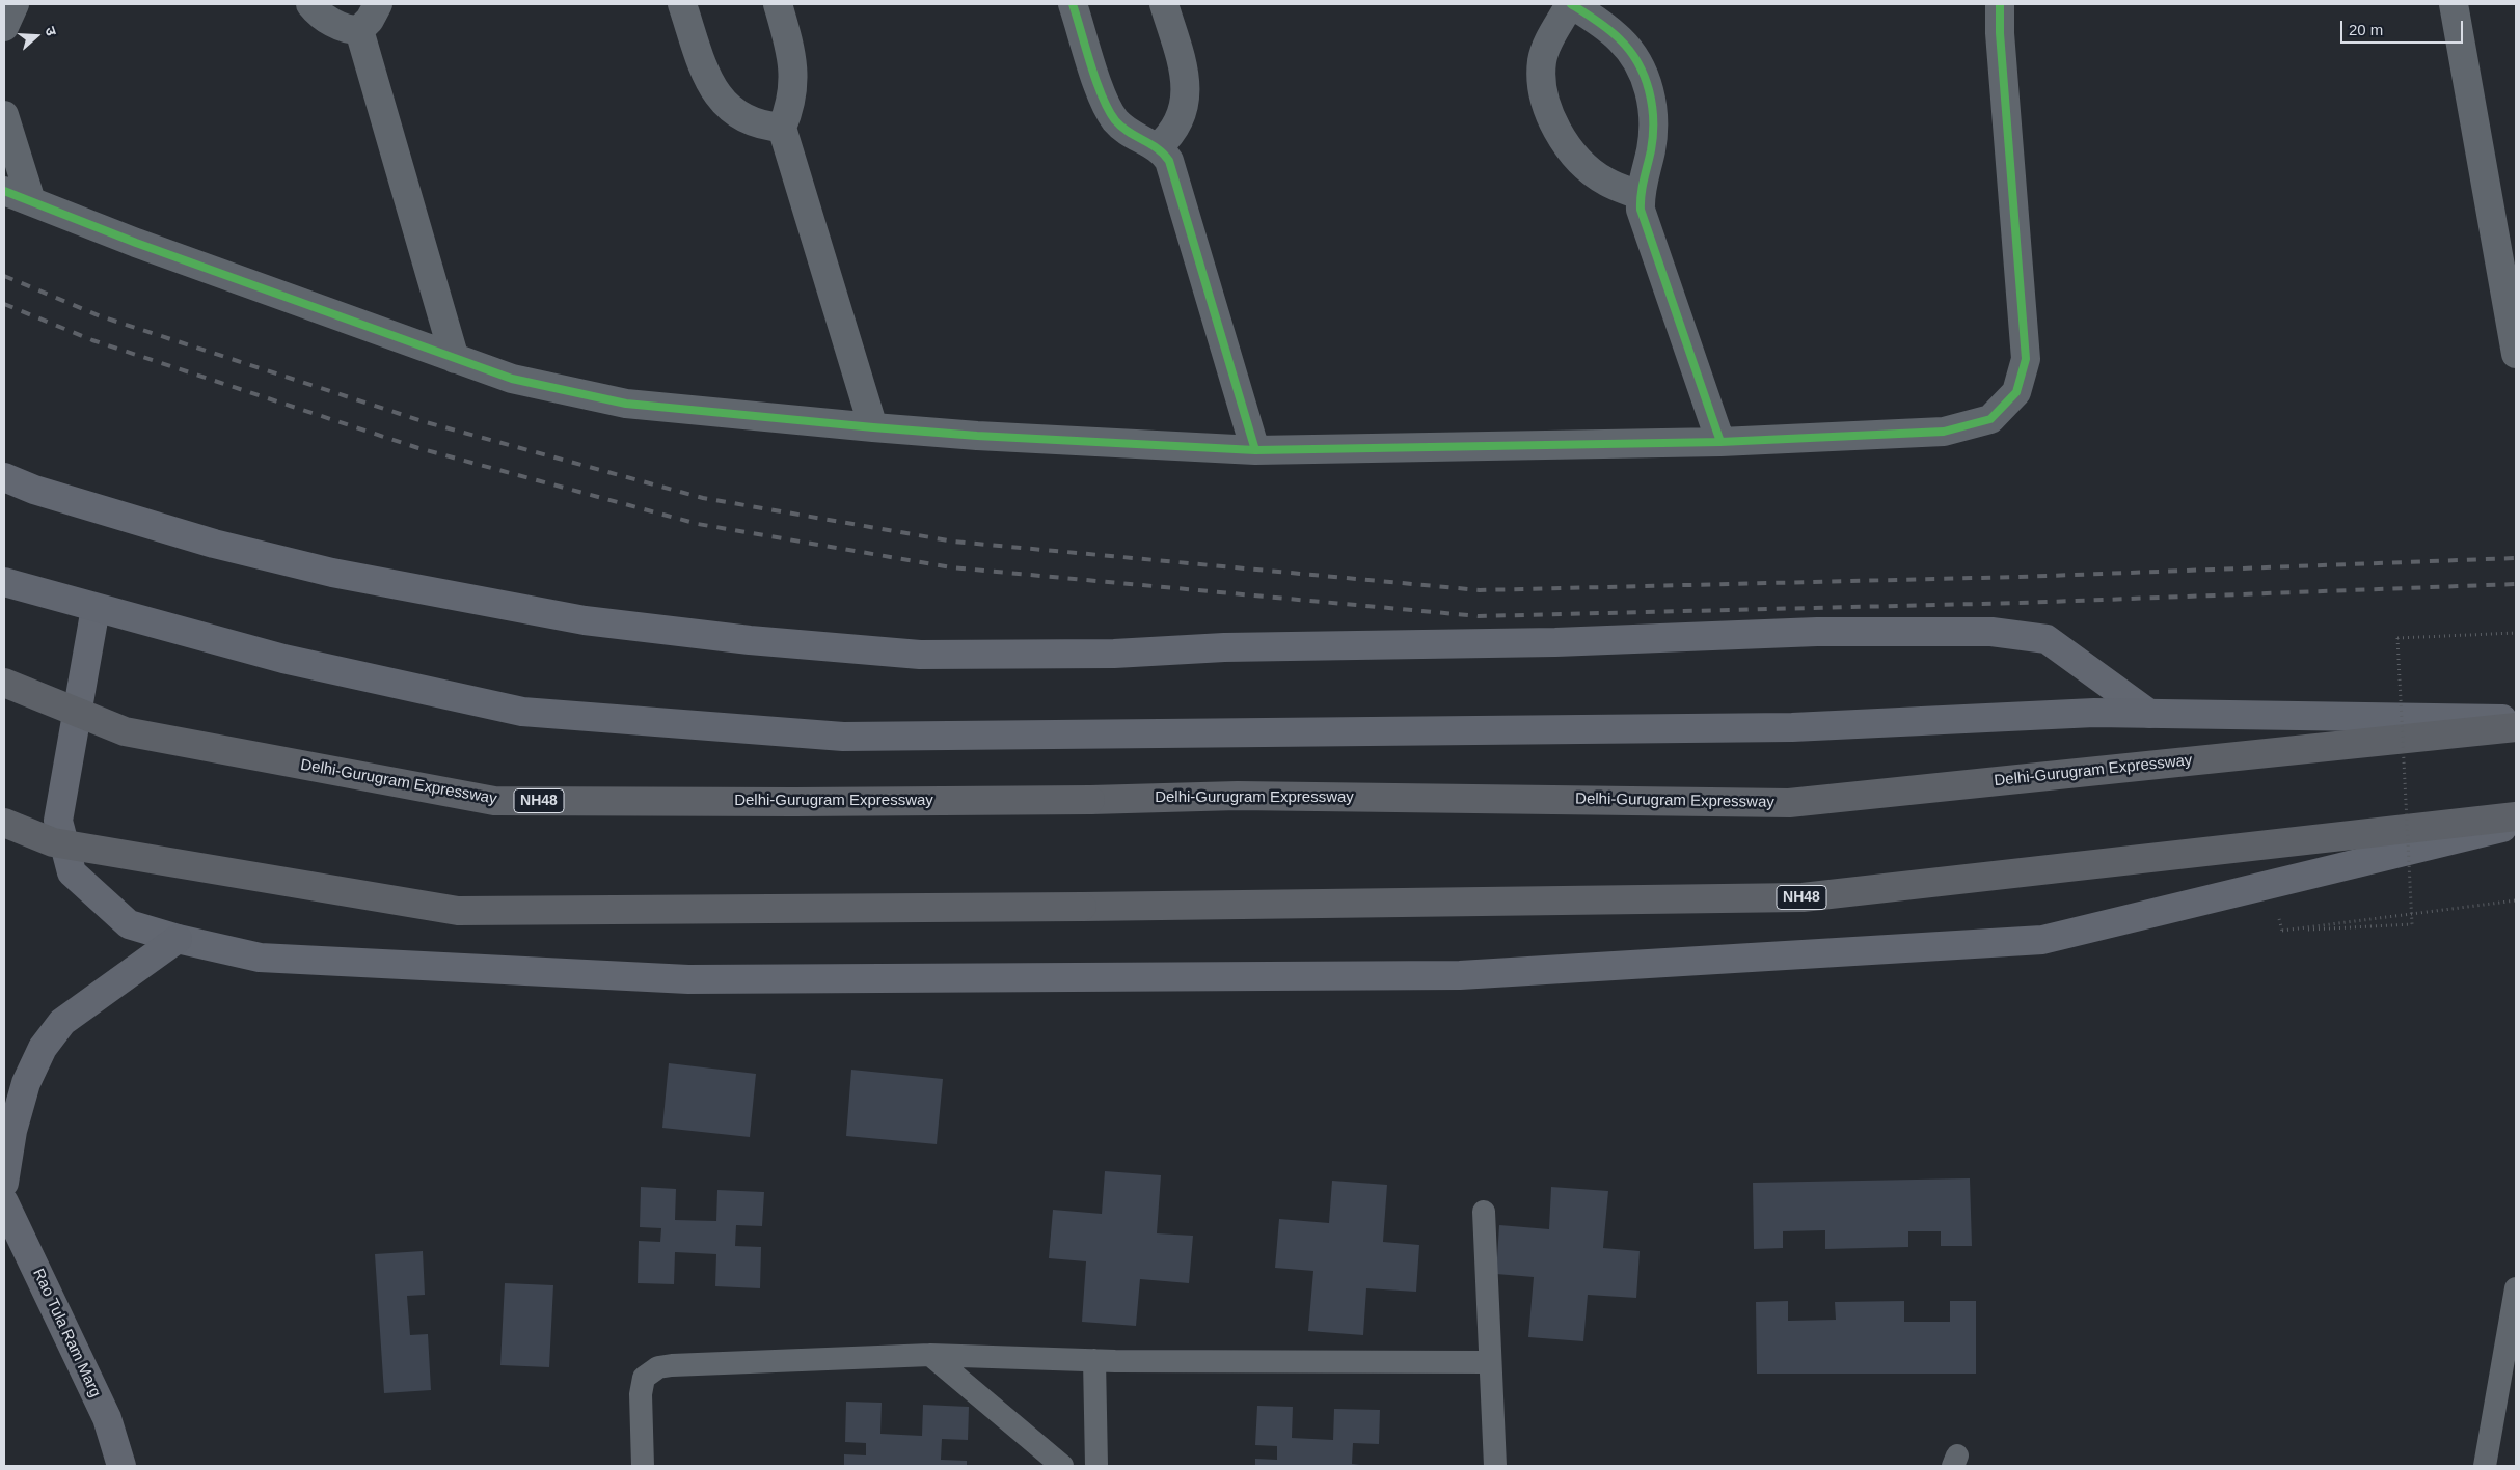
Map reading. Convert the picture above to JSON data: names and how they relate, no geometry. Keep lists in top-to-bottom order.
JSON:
{
  "streets": {
    "highway": ["Delhi-Gurugram Expressway", "NH48"],
    "main road": ["Rao Tula Ram Marg"]
  },
  "scale_bar": "20 m",
  "north": "right"
}
